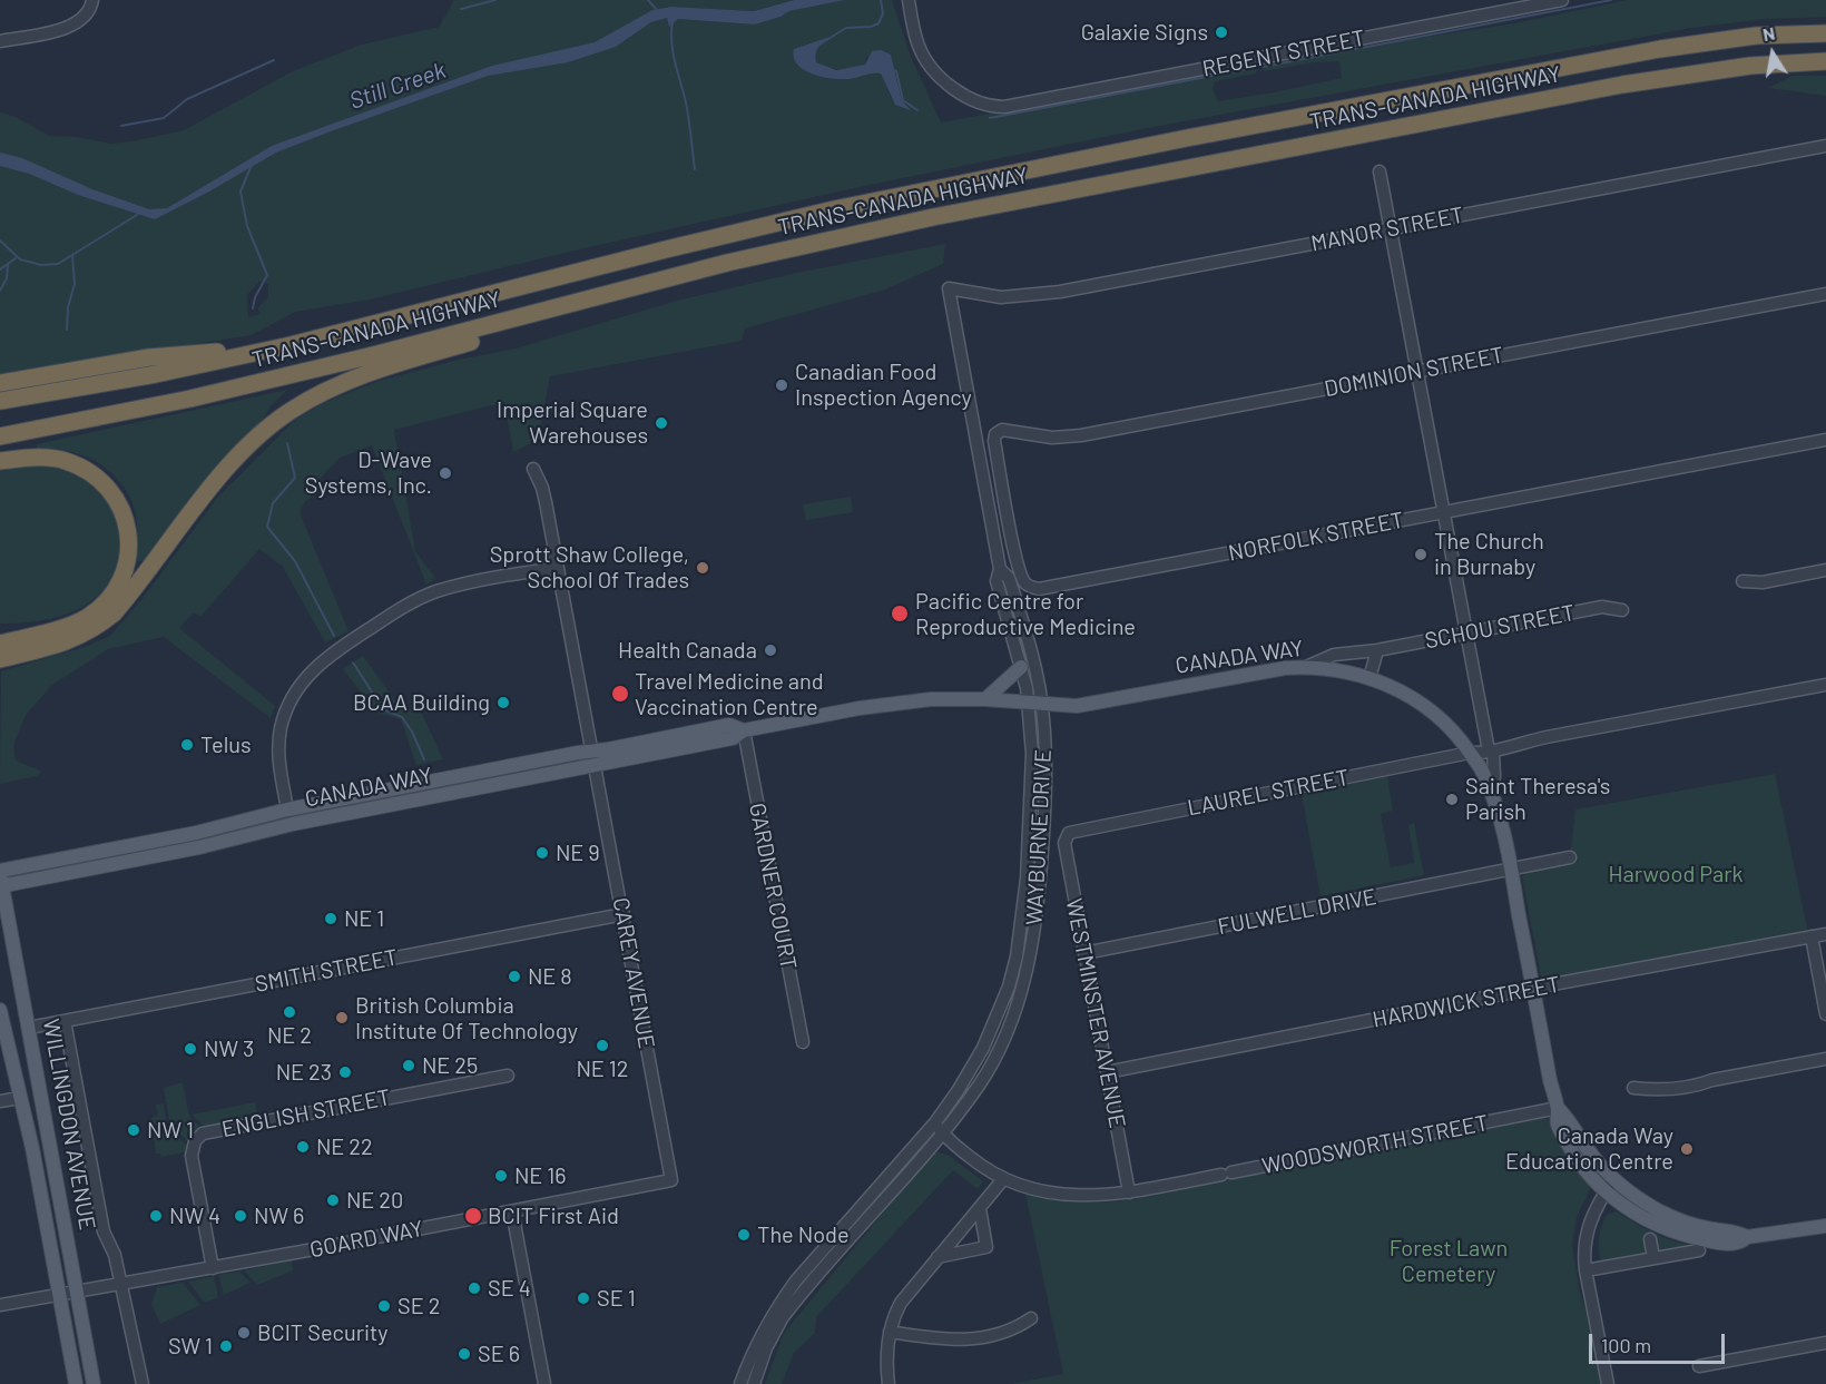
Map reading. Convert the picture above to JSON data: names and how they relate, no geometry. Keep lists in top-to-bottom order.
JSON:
{
  "streets": {
    "highway": ["TRANS-CANADA HIGHWAY"],
    "main road": ["CANADA WAY", "WILLINGDON AVENUE"],
    "street": [
      "REGENT STREET",
      "MANOR STREET",
      "DOMINION STREET",
      "NORFOLK STREET",
      "SCHOU STREET",
      "LAUREL STREET",
      "WAYBURNE DRIVE",
      "GARDNER COURT",
      "FULWELL DRIVE",
      "SMITH STREET",
      "CAREY AVENUE",
      "HARDWICK STREET",
      "WESTMINSTER AVENUE",
      "ENGLISH STREET",
      "WOODSWORTH STREET",
      "GOARD WAY"
    ]
  },
  "crossings": [
    ["MANOR STREET", "WAYBURNE DRIVE"],
    ["DOMINION STREET", "NORFOLK STREET"],
    ["SCHOU STREET", "CANADA WAY"],
    ["CANADA WAY", "LAUREL STREET"],
    ["CANADA WAY", "WAYBURNE DRIVE"],
    ["CANADA WAY", "GARDNER COURT"],
    ["CANADA WAY", "FULWELL DRIVE"],
    ["CANADA WAY", "CAREY AVENUE"],
    ["CANADA WAY", "HARDWICK STREET"],
    ["CANADA WAY", "WILLINGDON AVENUE"],
    ["CANADA WAY", "WOODSWORTH STREET"],
    ["LAUREL STREET", "WESTMINSTER AVENUE"],
    ["WAYBURNE DRIVE", "WOODSWORTH STREET"],
    ["FULWELL DRIVE", "WESTMINSTER AVENUE"],
    ["SMITH STREET", "CAREY AVENUE"],
    ["SMITH STREET", "WILLINGDON AVENUE"],
    ["CAREY AVENUE", "GOARD WAY"],
    ["HARDWICK STREET", "WESTMINSTER AVENUE"],
    ["WESTMINSTER AVENUE", "WOODSWORTH STREET"],
    ["ENGLISH STREET", "GOARD WAY"],
    ["WILLINGDON AVENUE", "GOARD WAY"]
  ],
  "water": ["Still Creek"],
  "parks": ["Harwood Park", "Forest Lawn Cemetery"],
  "places": [
    "Galaxie Signs",
    "Canadian Food Inspection Agency",
    "Imperial Square Warehouses",
    "D-Wave Systems, Inc.",
    "The Church in Burnaby",
    "Sprott Shaw College, School Of Trades",
    "Pacific Centre for Reproductive Medicine",
    "Health Canada",
    "Travel Medicine and Vaccination Centre",
    "BCAA Building",
    "Telus",
    "Saint Theresa's Parish",
    "NE 9",
    "NE 1",
    "NE 8",
    "NE 2",
    "British Columbia Institute Of Technology",
    "NE 12",
    "NW 3",
    "NE 25",
    "NE 23",
    "NW 1",
    "NE 22",
    "Canada Way Education Centre",
    "NE 16",
    "NE 20",
    "NW 4",
    "NW 6",
    "BCIT First Aid",
    "The Node",
    "SE 4",
    "SE 1",
    "SE 2",
    "BCIT Security",
    "SW 1",
    "SE 6"
  ],
  "scale_bar": "100 m",
  "north": "top"
}
